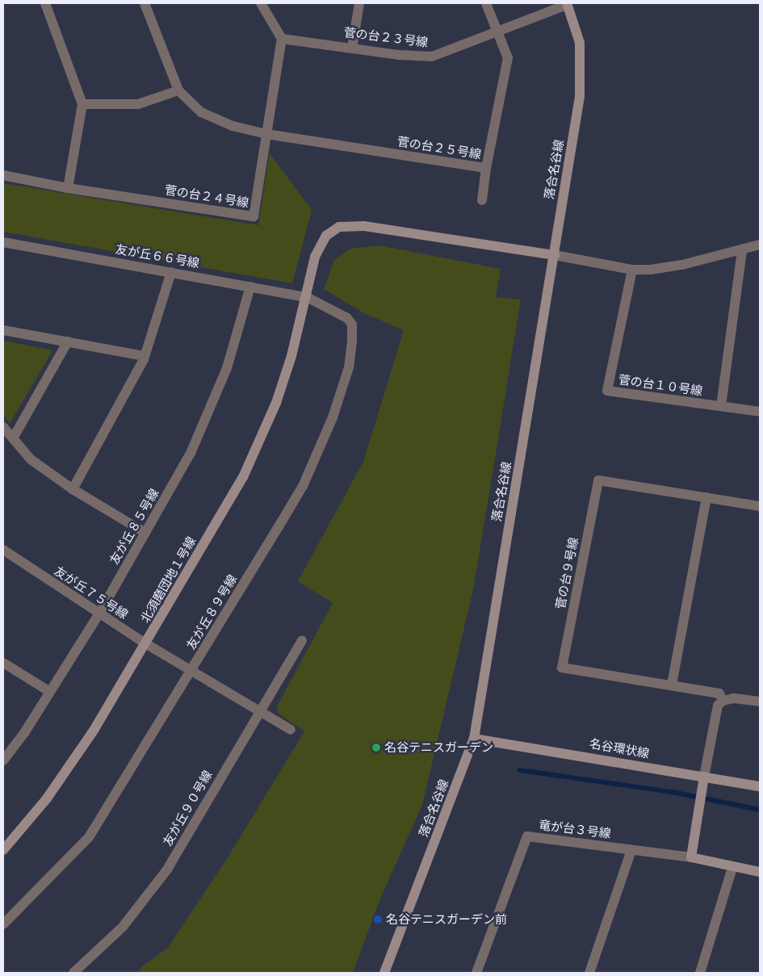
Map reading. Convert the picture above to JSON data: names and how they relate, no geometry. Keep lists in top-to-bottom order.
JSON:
{
  "streets": {
    "street": [
      "菅の台２３号線",
      "菅の台２５号線",
      "落合名谷線",
      "菅の台２４号線",
      "友が丘６６号線",
      "菅の台１０号線",
      "友が丘８５号線",
      "菅の台９号線",
      "北須磨団地１号線",
      "友が丘７５号線",
      "友が丘８９号線",
      "名谷環状線",
      "友が丘９０号線",
      "竜が台３号線"
    ]
  },
  "crossings": [
    ["菅の台２３号線", "菅の台２５号線"],
    ["菅の台２３号線", "落合名谷線"],
    ["菅の台２３号線", "菅の台２４号線"],
    ["菅の台２５号線", "菅の台２４号線"],
    ["落合名谷線", "北須磨団地１号線"],
    ["落合名谷線", "名谷環状線"],
    ["友が丘６６号線", "友が丘８５号線"],
    ["友が丘６６号線", "北須磨団地１号線"],
    ["友が丘６６号線", "友が丘８９号線"],
    ["友が丘８５号線", "友が丘７５号線"],
    ["北須磨団地１号線", "友が丘７５号線"],
    ["北須磨団地１号線", "友が丘８９号線"],
    ["友が丘７５号線", "友が丘８９号線"],
    ["友が丘７５号線", "友が丘９０号線"]
  ],
  "places": ["名谷テニスガーデン", "名谷テニスガーデン前"]
}
